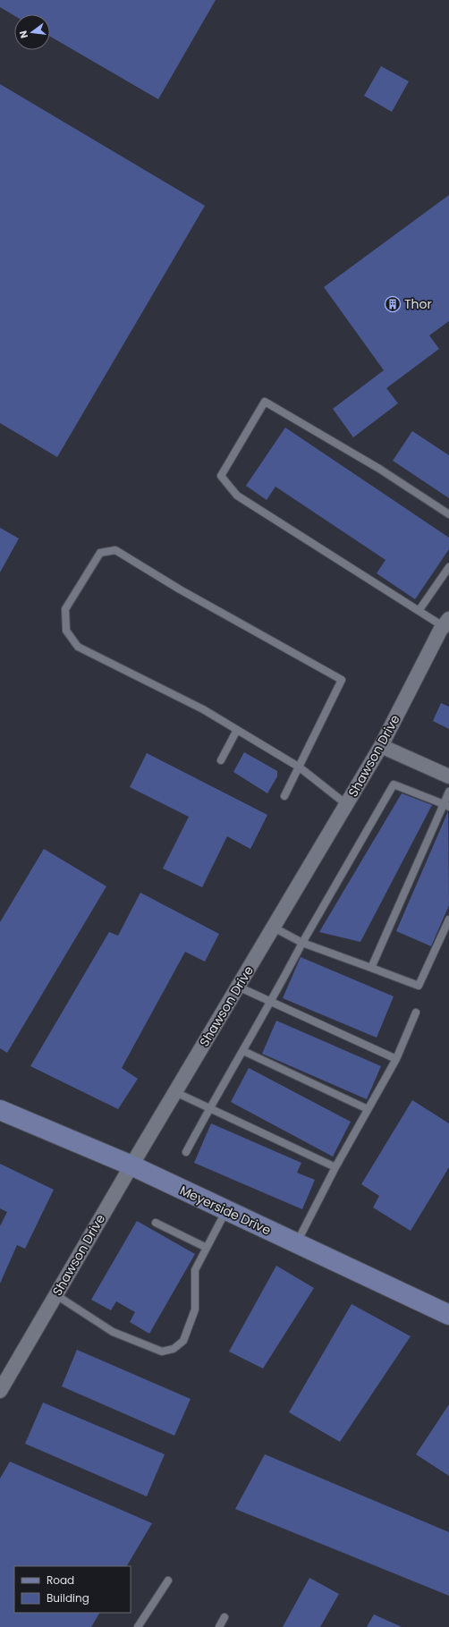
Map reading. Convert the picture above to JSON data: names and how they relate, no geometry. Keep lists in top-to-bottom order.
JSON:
{
  "streets": {
    "street": ["Shawson Drive", "Meyerside Drive"]
  },
  "crossings": [
    ["Shawson Drive", "Meyerside Drive"]
  ],
  "places": {
    "building": ["Thor"]
  },
  "legend": ["Road", "Building"],
  "north": "left"
}
